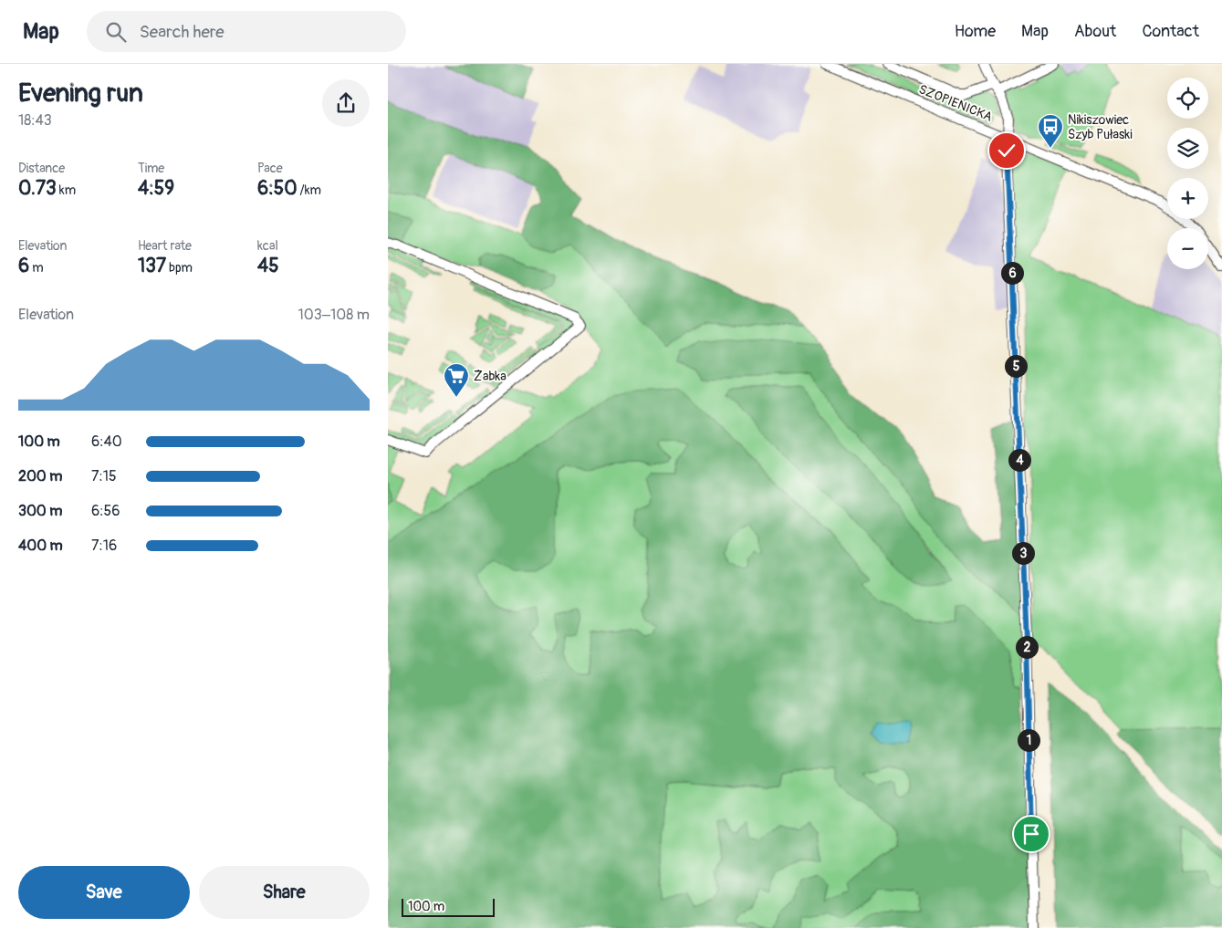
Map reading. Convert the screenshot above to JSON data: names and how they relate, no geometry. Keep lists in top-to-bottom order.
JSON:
{
  "streets": {
    "street": ["SZOPIENICKA"]
  },
  "places": {
    "bus stop": ["Nikiszowiec Szyb Pułaski"],
    "supermarket": ["Żabka"]
  },
  "scale_bar": "100 m",
  "page": {
    "header": "Map",
    "search": "Search here",
    "nav": [
      "Home",
      "Map",
      "About",
      "Contact"
    ],
    "heading": ["Evening run", "18:43"],
    "map_buttons": ["+", "−"],
    "stats": [
      ["Distance", "0.73 km"],
      ["Time", "4:59"],
      ["Pace", "6:50 /km"],
      ["Elevation", "6 m"],
      ["Heart rate", "137 bpm"],
      ["kcal", "45"]
    ],
    "pins": [
      "6",
      "5",
      "4",
      "3",
      "2",
      "1"
    ],
    "chart": ["Elevation", "103–108 m"],
    "list": [
      {
        "name": "100 m",
        "note": "6:40"
      },
      {
        "name": "200 m",
        "note": "7:15"
      },
      {
        "name": "300 m",
        "note": "6:56"
      },
      {
        "name": "400 m",
        "note": "7:16"
      }
    ],
    "buttons": ["Save", "Share"],
    "scale": "100 m"
  }
}
